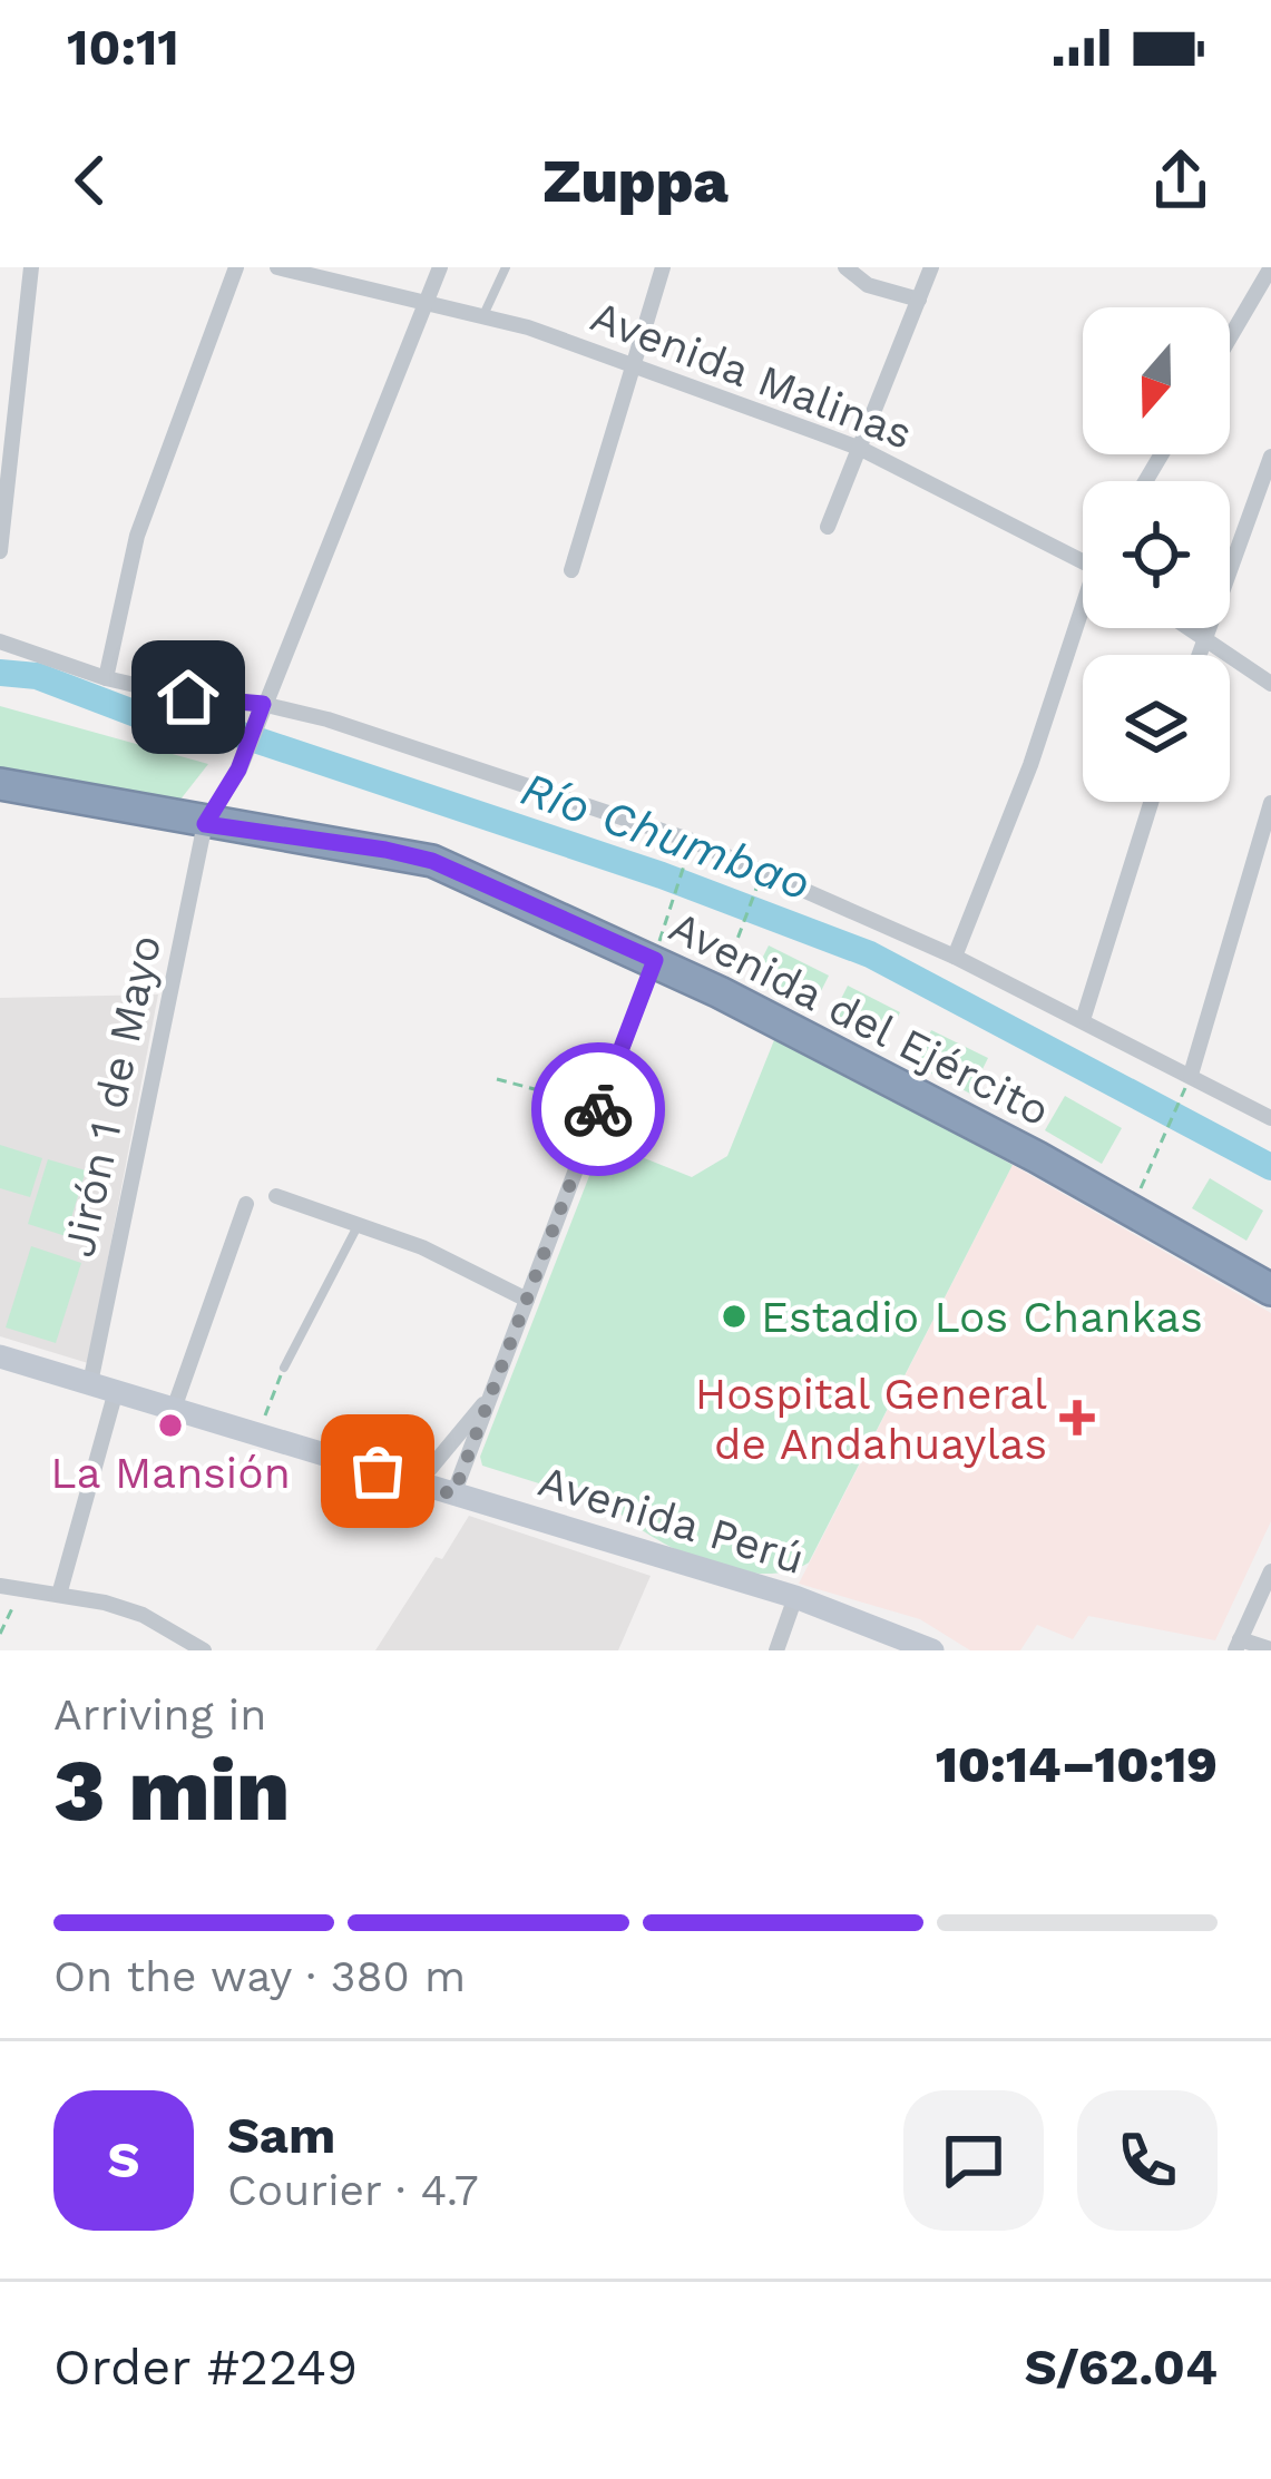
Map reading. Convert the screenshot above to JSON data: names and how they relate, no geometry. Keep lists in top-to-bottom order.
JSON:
{
  "streets": {
    "highway": ["Avenida del Ejército"],
    "street": ["Avenida Malinas", "Jirón 1 de Mayo", "Avenida Perú"]
  },
  "crossings": [
    ["Avenida Malinas", "Jirón 1 de Mayo"],
    ["Avenida del Ejército", "Jirón 1 de Mayo"],
    ["Jirón 1 de Mayo", "Avenida Perú"]
  ],
  "water": ["Río Chumbao"],
  "places": {
    "other": ["Estadio Los Chankas", "La Mansión"],
    "health": ["Hospital General de Andahuaylas"]
  },
  "north": "bottom",
  "page": {
    "status": "10:11",
    "header": "Zuppa",
    "heading": ["3 min", "Arriving in", "10:14–10:19"],
    "panel": [
      "Sam",
      "Courier · 4.7",
      "Order #2249",
      "S/62.04"
    ],
    "bar": "On the way · 380 m",
    "round": "S"
  }
}
